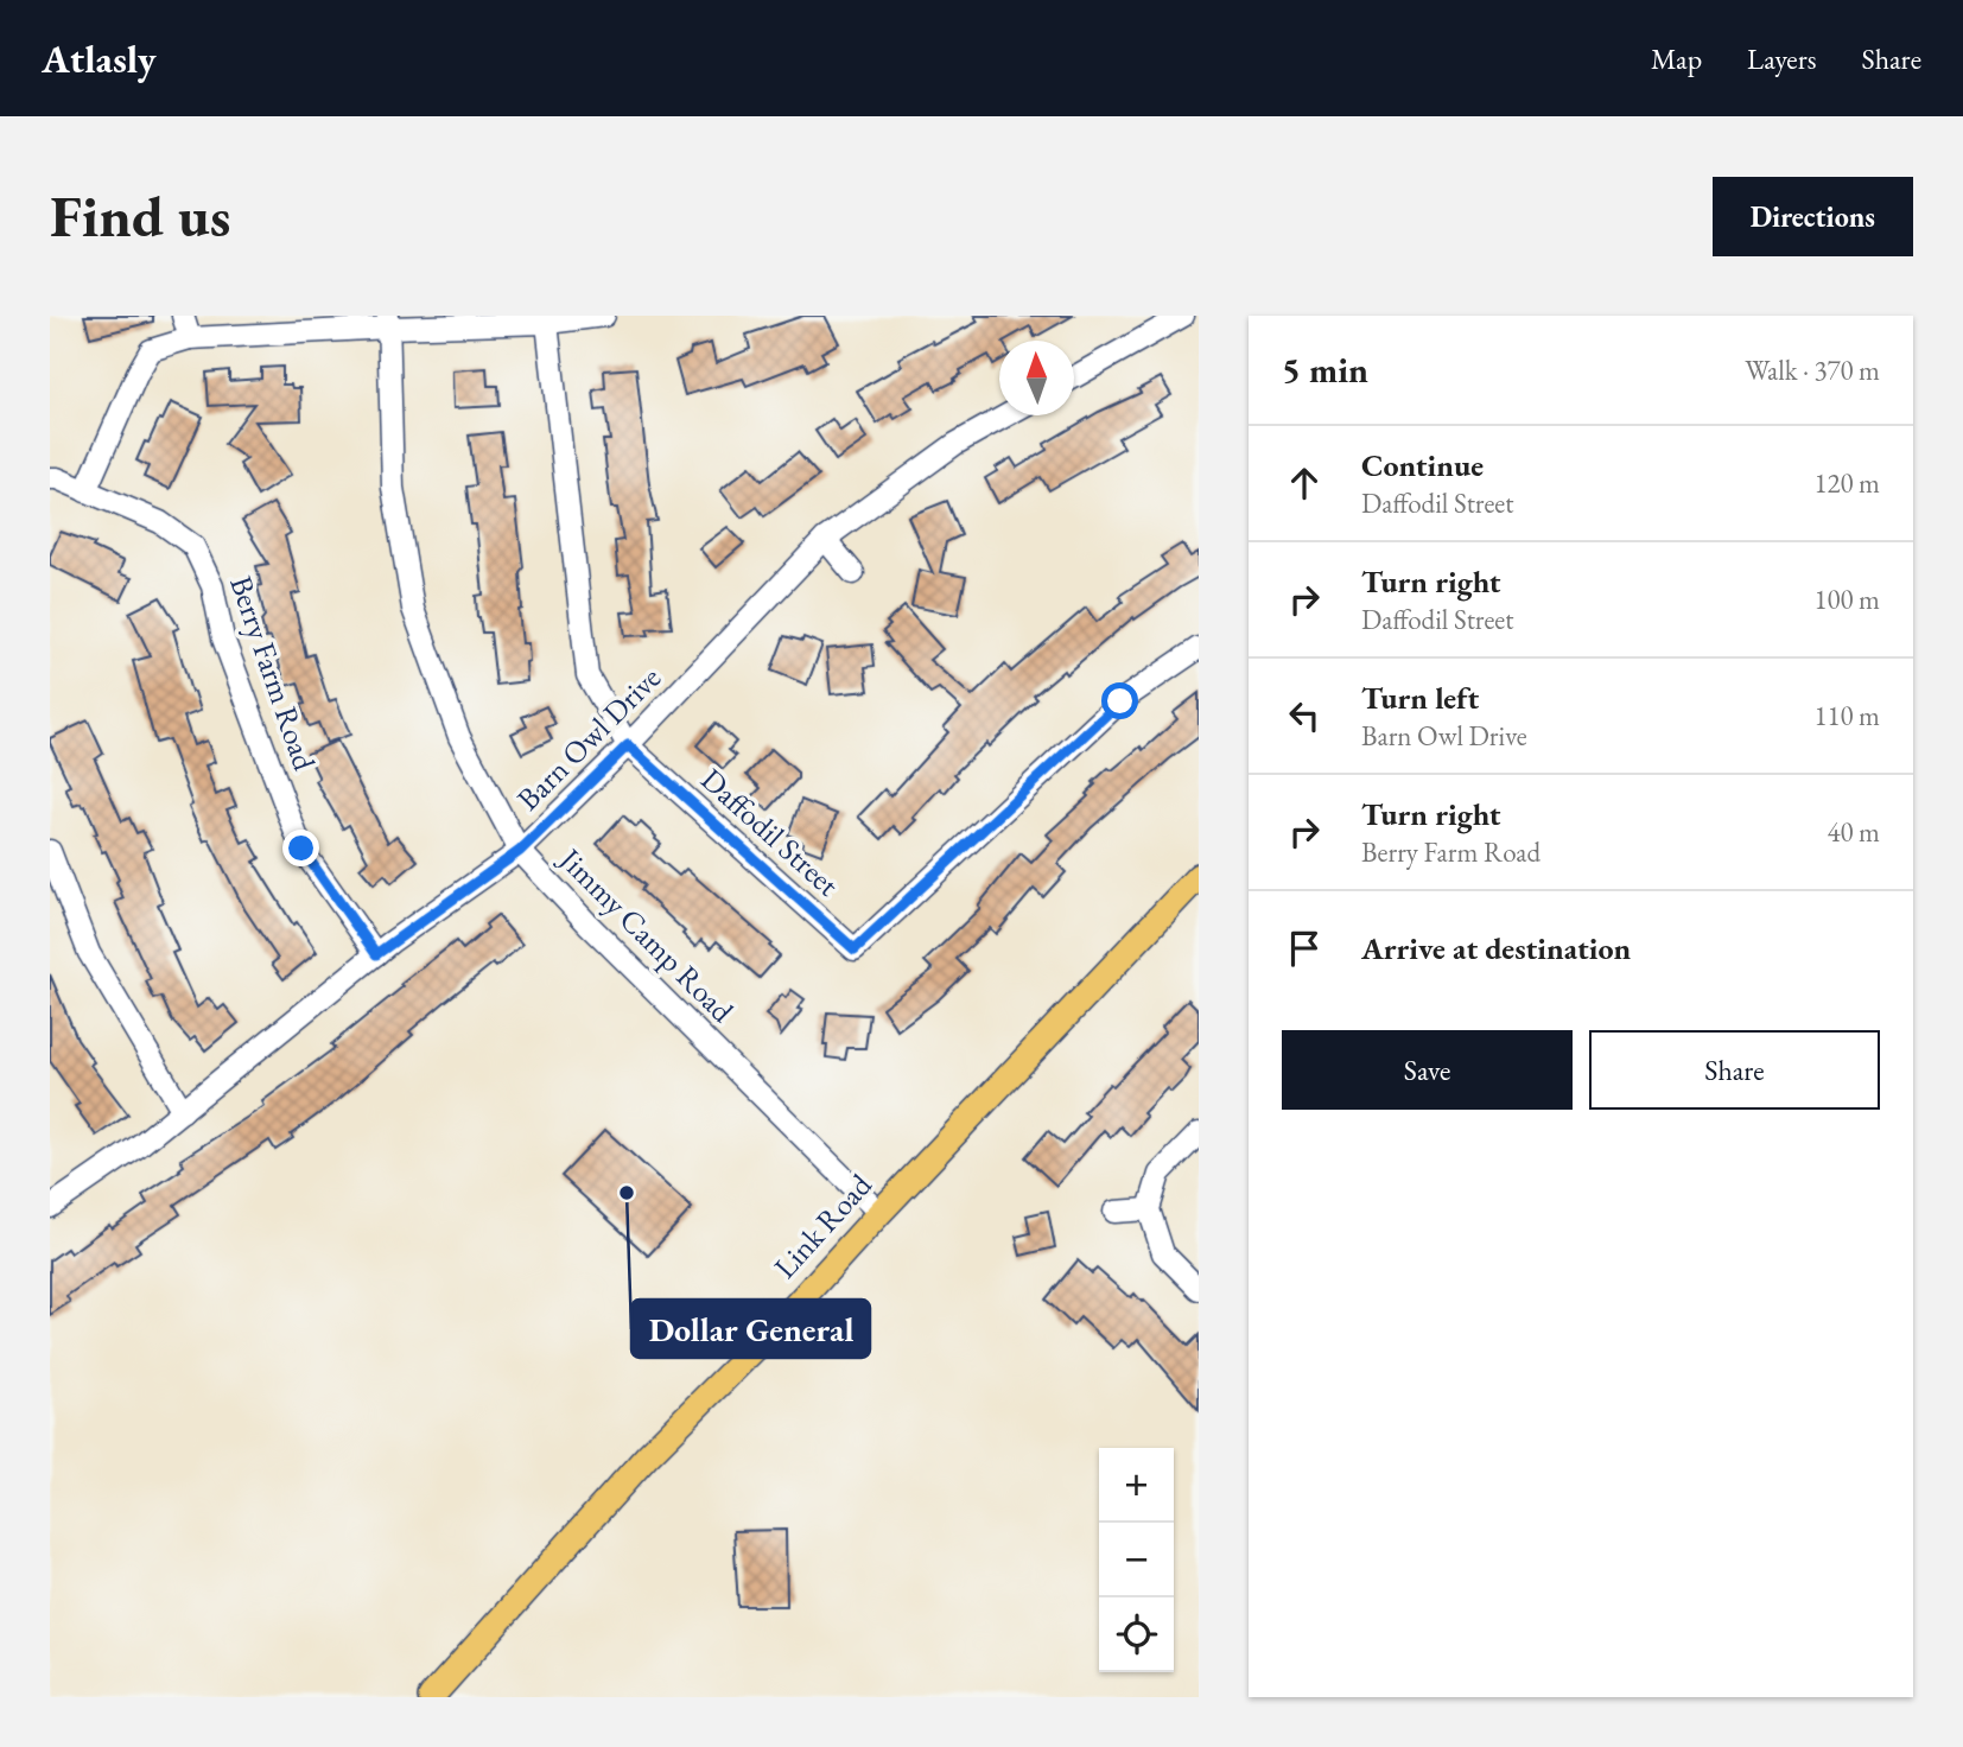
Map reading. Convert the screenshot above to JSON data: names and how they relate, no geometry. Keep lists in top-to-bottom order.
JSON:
{
  "streets": {
    "main road": ["Link Road"],
    "street": [
      "Berry Farm Road",
      "Barn Owl Drive",
      "Daffodil Street",
      "Jimmy Camp Road"
    ]
  },
  "crossings": [
    ["Berry Farm Road", "Barn Owl Drive"],
    ["Barn Owl Drive", "Daffodil Street"],
    ["Barn Owl Drive", "Jimmy Camp Road"],
    ["Jimmy Camp Road", "Link Road"]
  ],
  "places": ["Dollar General"],
  "north": "top",
  "page": {
    "header": "Atlasly",
    "nav": ["Map", "Layers", "Share"],
    "buttons": [
      "Directions",
      ["Save", "Share"]
    ],
    "title": "Find us",
    "heading": ["5 min", "Walk · 370 m"],
    "list": [
      ["Continue", "Daffodil Street", "120 m"],
      ["Turn right", "Daffodil Street", "100 m"],
      ["Turn left", "Barn Owl Drive", "110 m"],
      ["Turn right", "Berry Farm Road", "40 m"],
      "Arrive at destination"
    ],
    "map_buttons": ["+", "−"]
  }
}
